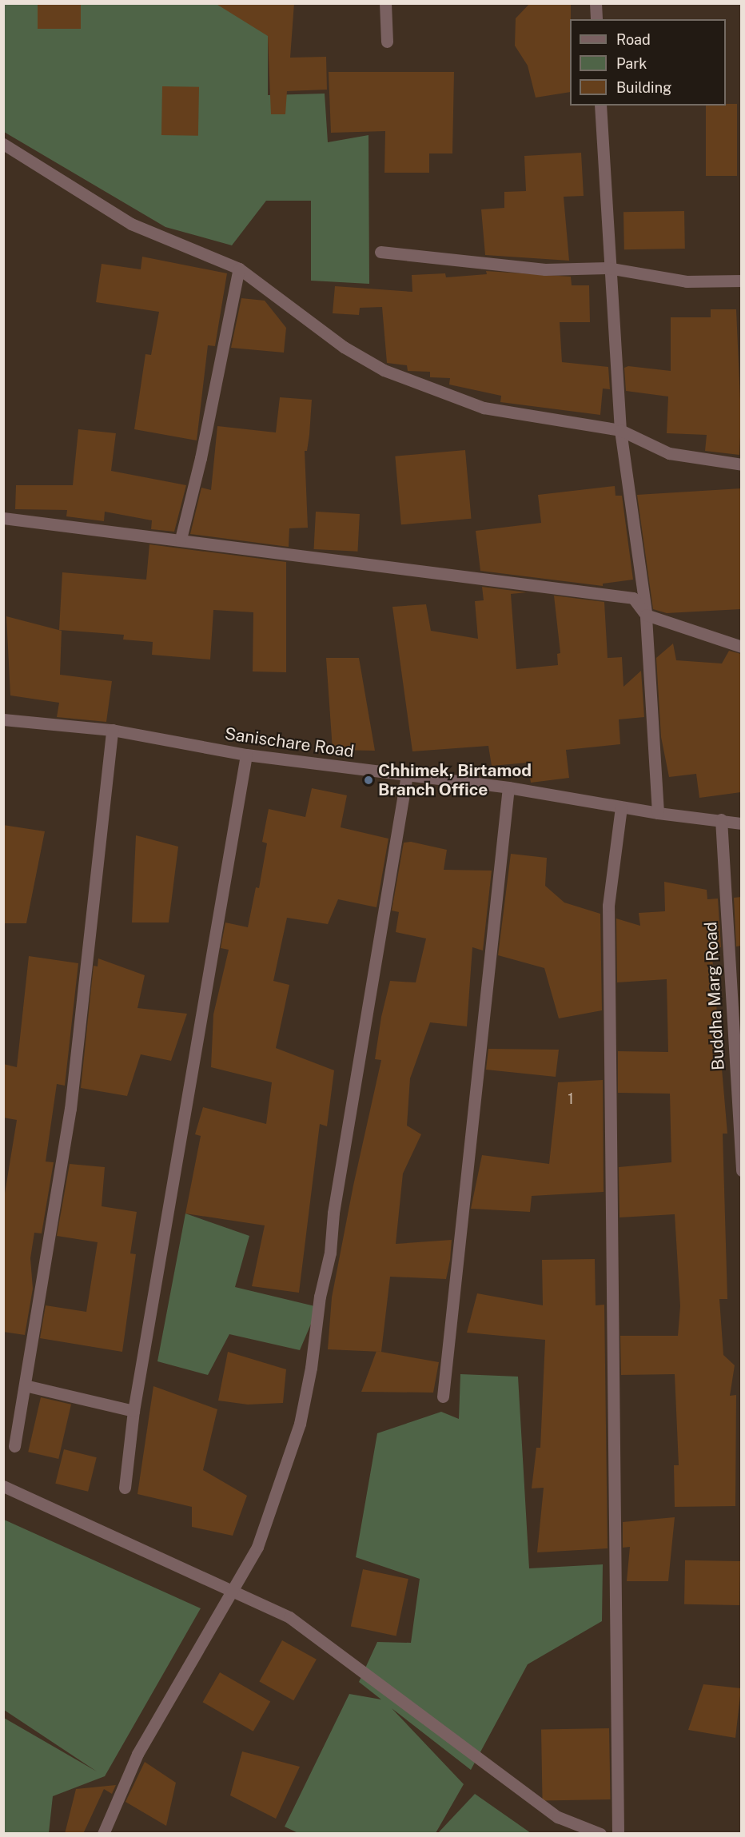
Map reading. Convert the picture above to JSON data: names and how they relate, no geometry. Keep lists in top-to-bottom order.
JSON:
{
  "streets": {
    "street": ["Sanischare Road", "Buddha Marg Road"]
  },
  "crossings": [
    ["Sanischare Road", "Buddha Marg Road"]
  ],
  "places": ["Chhimek, Birtamod Branch Office"],
  "house_numbers": ["1"],
  "legend": ["Road", "Park", "Building"]
}
